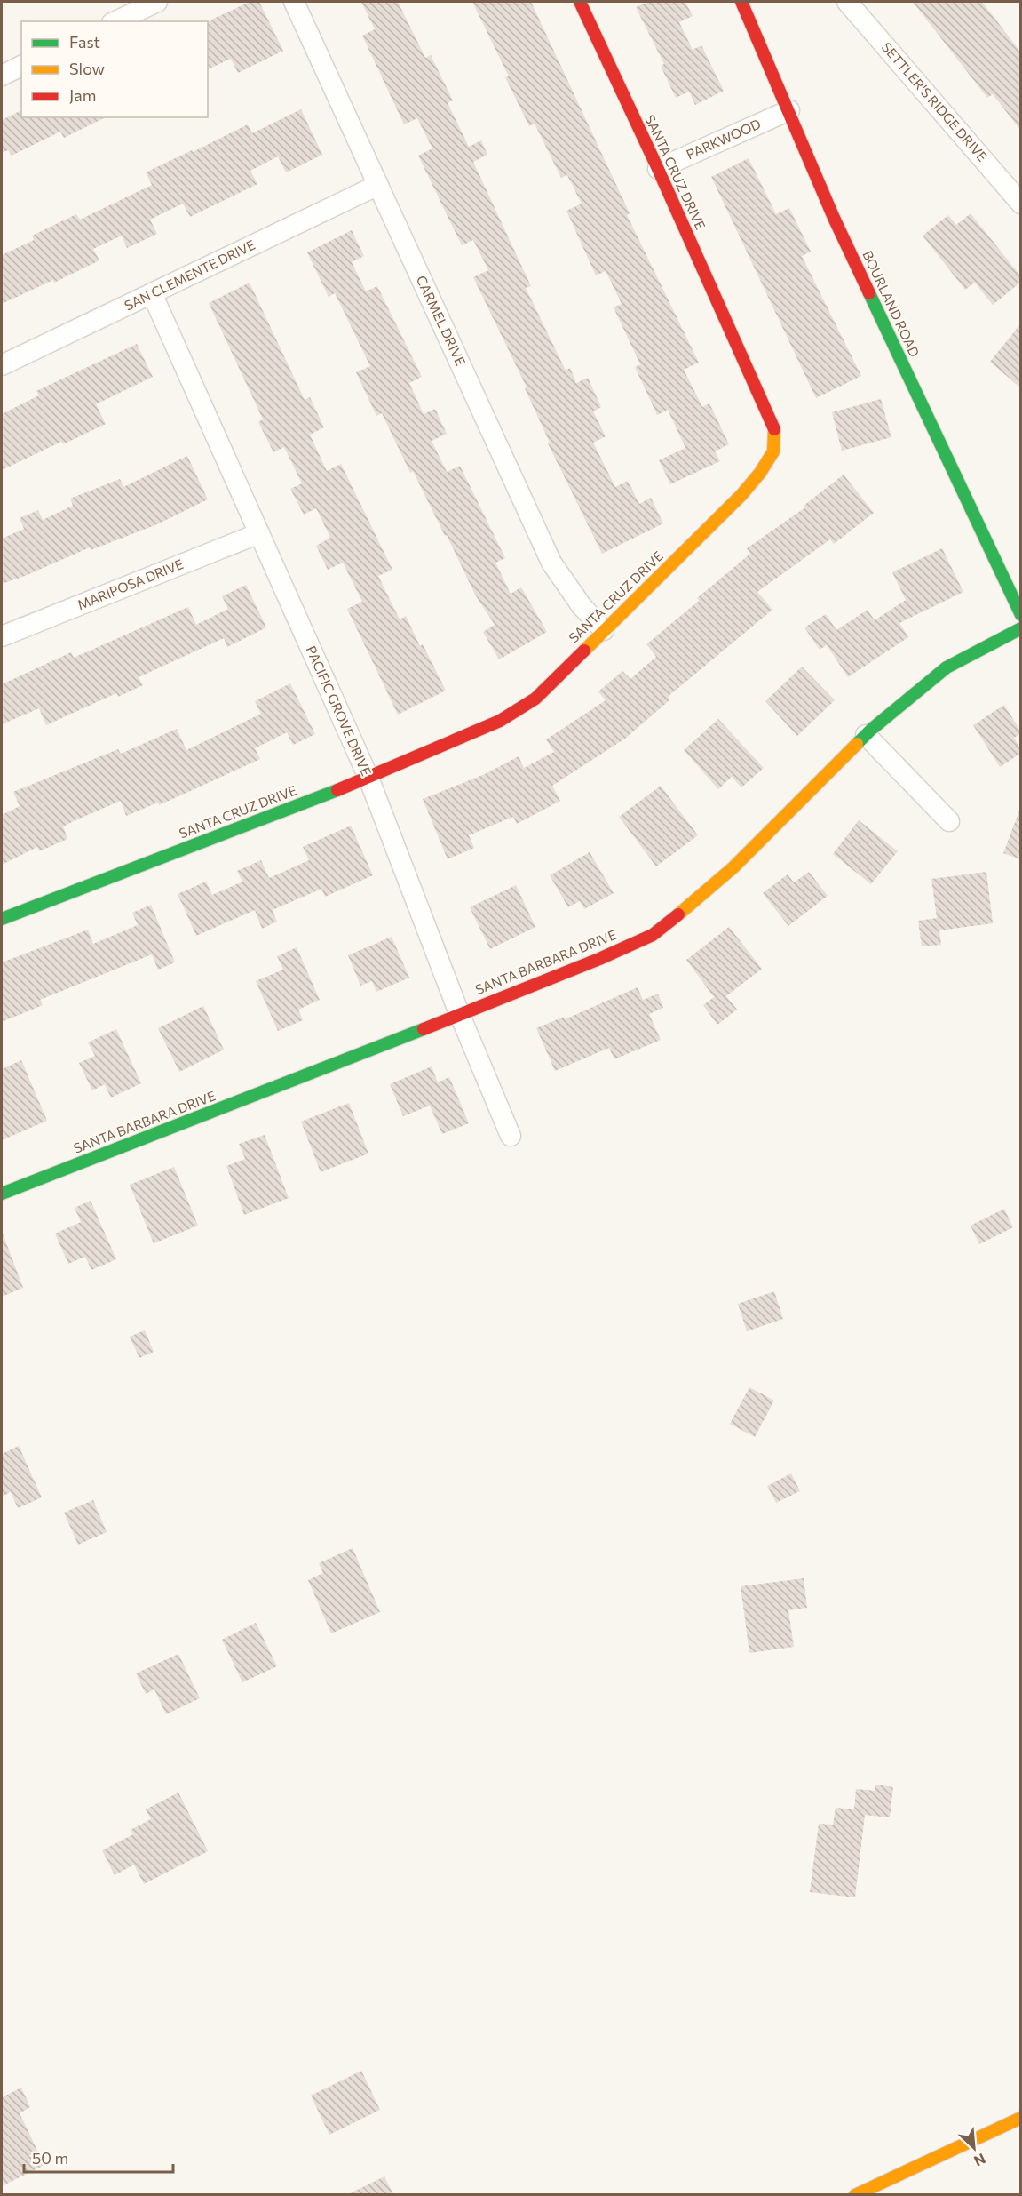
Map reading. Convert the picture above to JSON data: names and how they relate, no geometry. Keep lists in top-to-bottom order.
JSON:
{
  "streets": {
    "street": [
      "SETTLER'S RIDGE DRIVE",
      "PARKWOOD",
      "SANTA CRUZ DRIVE",
      "SAN CLEMENTE DRIVE",
      "BOURLAND ROAD",
      "CARMEL DRIVE",
      "MARIPOSA DRIVE",
      "PACIFIC GROVE DRIVE",
      "SANTA BARBARA DRIVE"
    ]
  },
  "crossings": [
    ["PARKWOOD", "SANTA CRUZ DRIVE"],
    ["PARKWOOD", "BOURLAND ROAD"],
    ["SANTA CRUZ DRIVE", "CARMEL DRIVE"],
    ["SANTA CRUZ DRIVE", "PACIFIC GROVE DRIVE"],
    ["SAN CLEMENTE DRIVE", "CARMEL DRIVE"],
    ["SAN CLEMENTE DRIVE", "PACIFIC GROVE DRIVE"],
    ["MARIPOSA DRIVE", "PACIFIC GROVE DRIVE"],
    ["PACIFIC GROVE DRIVE", "SANTA BARBARA DRIVE"]
  ],
  "legend": ["Fast", "Slow", "Jam"],
  "scale_bar": "50 m",
  "north": "bottom right"
}
